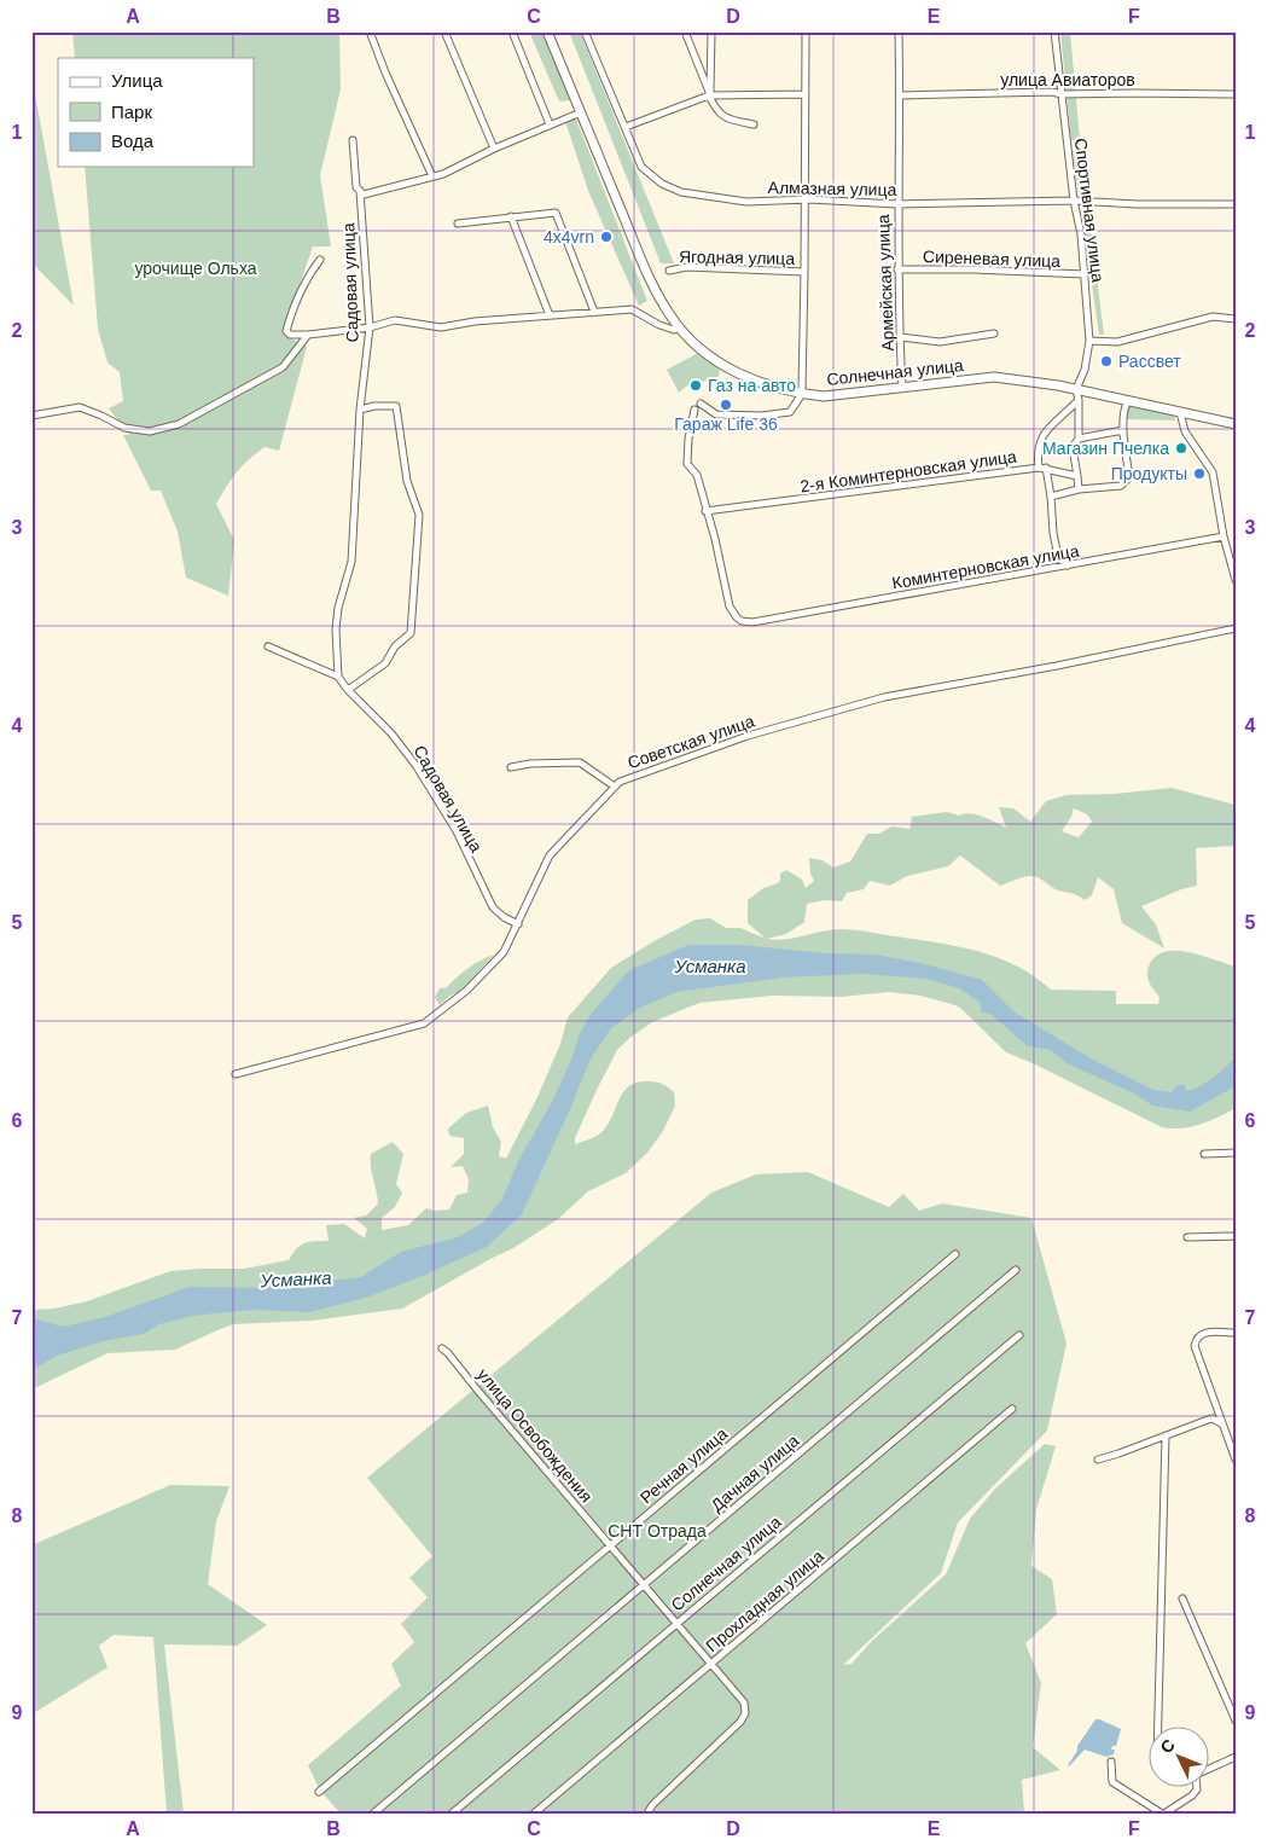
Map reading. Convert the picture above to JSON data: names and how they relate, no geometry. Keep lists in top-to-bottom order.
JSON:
{
  "streets": {
    "street": [
      "улица Авиаторов",
      "Алмазная улица",
      "Спортивная улица",
      "Ягодная улица",
      "Сиреневая улица",
      "Садовая улица",
      "Армейская улица",
      "Солнечная улица",
      "2-я Коминтерновская улица",
      "Коминтерновская улица",
      "Советская улица",
      "улица Освобождения",
      "Речная улица",
      "Дачная улица",
      "Прохладная улица"
    ]
  },
  "crossings": [
    ["улица Авиаторов", "Спортивная улица"],
    ["улица Авиаторов", "Армейская улица"],
    ["Алмазная улица", "Спортивная улица"],
    ["Алмазная улица", "Ягодная улица"],
    ["Алмазная улица", "Армейская улица"],
    ["Спортивная улица", "Сиреневая улица"],
    ["Спортивная улица", "Солнечная улица"],
    ["Ягодная улица", "Солнечная улица"],
    ["Сиреневая улица", "Армейская улица"],
    ["Садовая улица", "Советская улица"],
    ["Армейская улица", "Солнечная улица"],
    ["Солнечная улица", "улица Освобождения"],
    ["2-я Коминтерновская улица", "Коминтерновская улица"],
    ["улица Освобождения", "Речная улица"],
    ["улица Освобождения", "Дачная улица"],
    ["улица Освобождения", "Прохладная улица"]
  ],
  "water": ["Усманка"],
  "parks": ["урочище Ольха", "СНТ Отрада"],
  "places": [
    "4x4vrn",
    "Рассвет",
    "Газ на авто",
    "Гараж Life 36",
    "Магазин Пчелка",
    "Продукты"
  ],
  "legend": ["Улица", "Парк", "Вода"],
  "north": "top left",
  "grid": {
    "columns": [
      "A",
      "B",
      "C",
      "D",
      "E",
      "F"
    ],
    "rows": [
      "1",
      "2",
      "3",
      "4",
      "5",
      "6",
      "7",
      "8",
      "9"
    ]
  }
}
